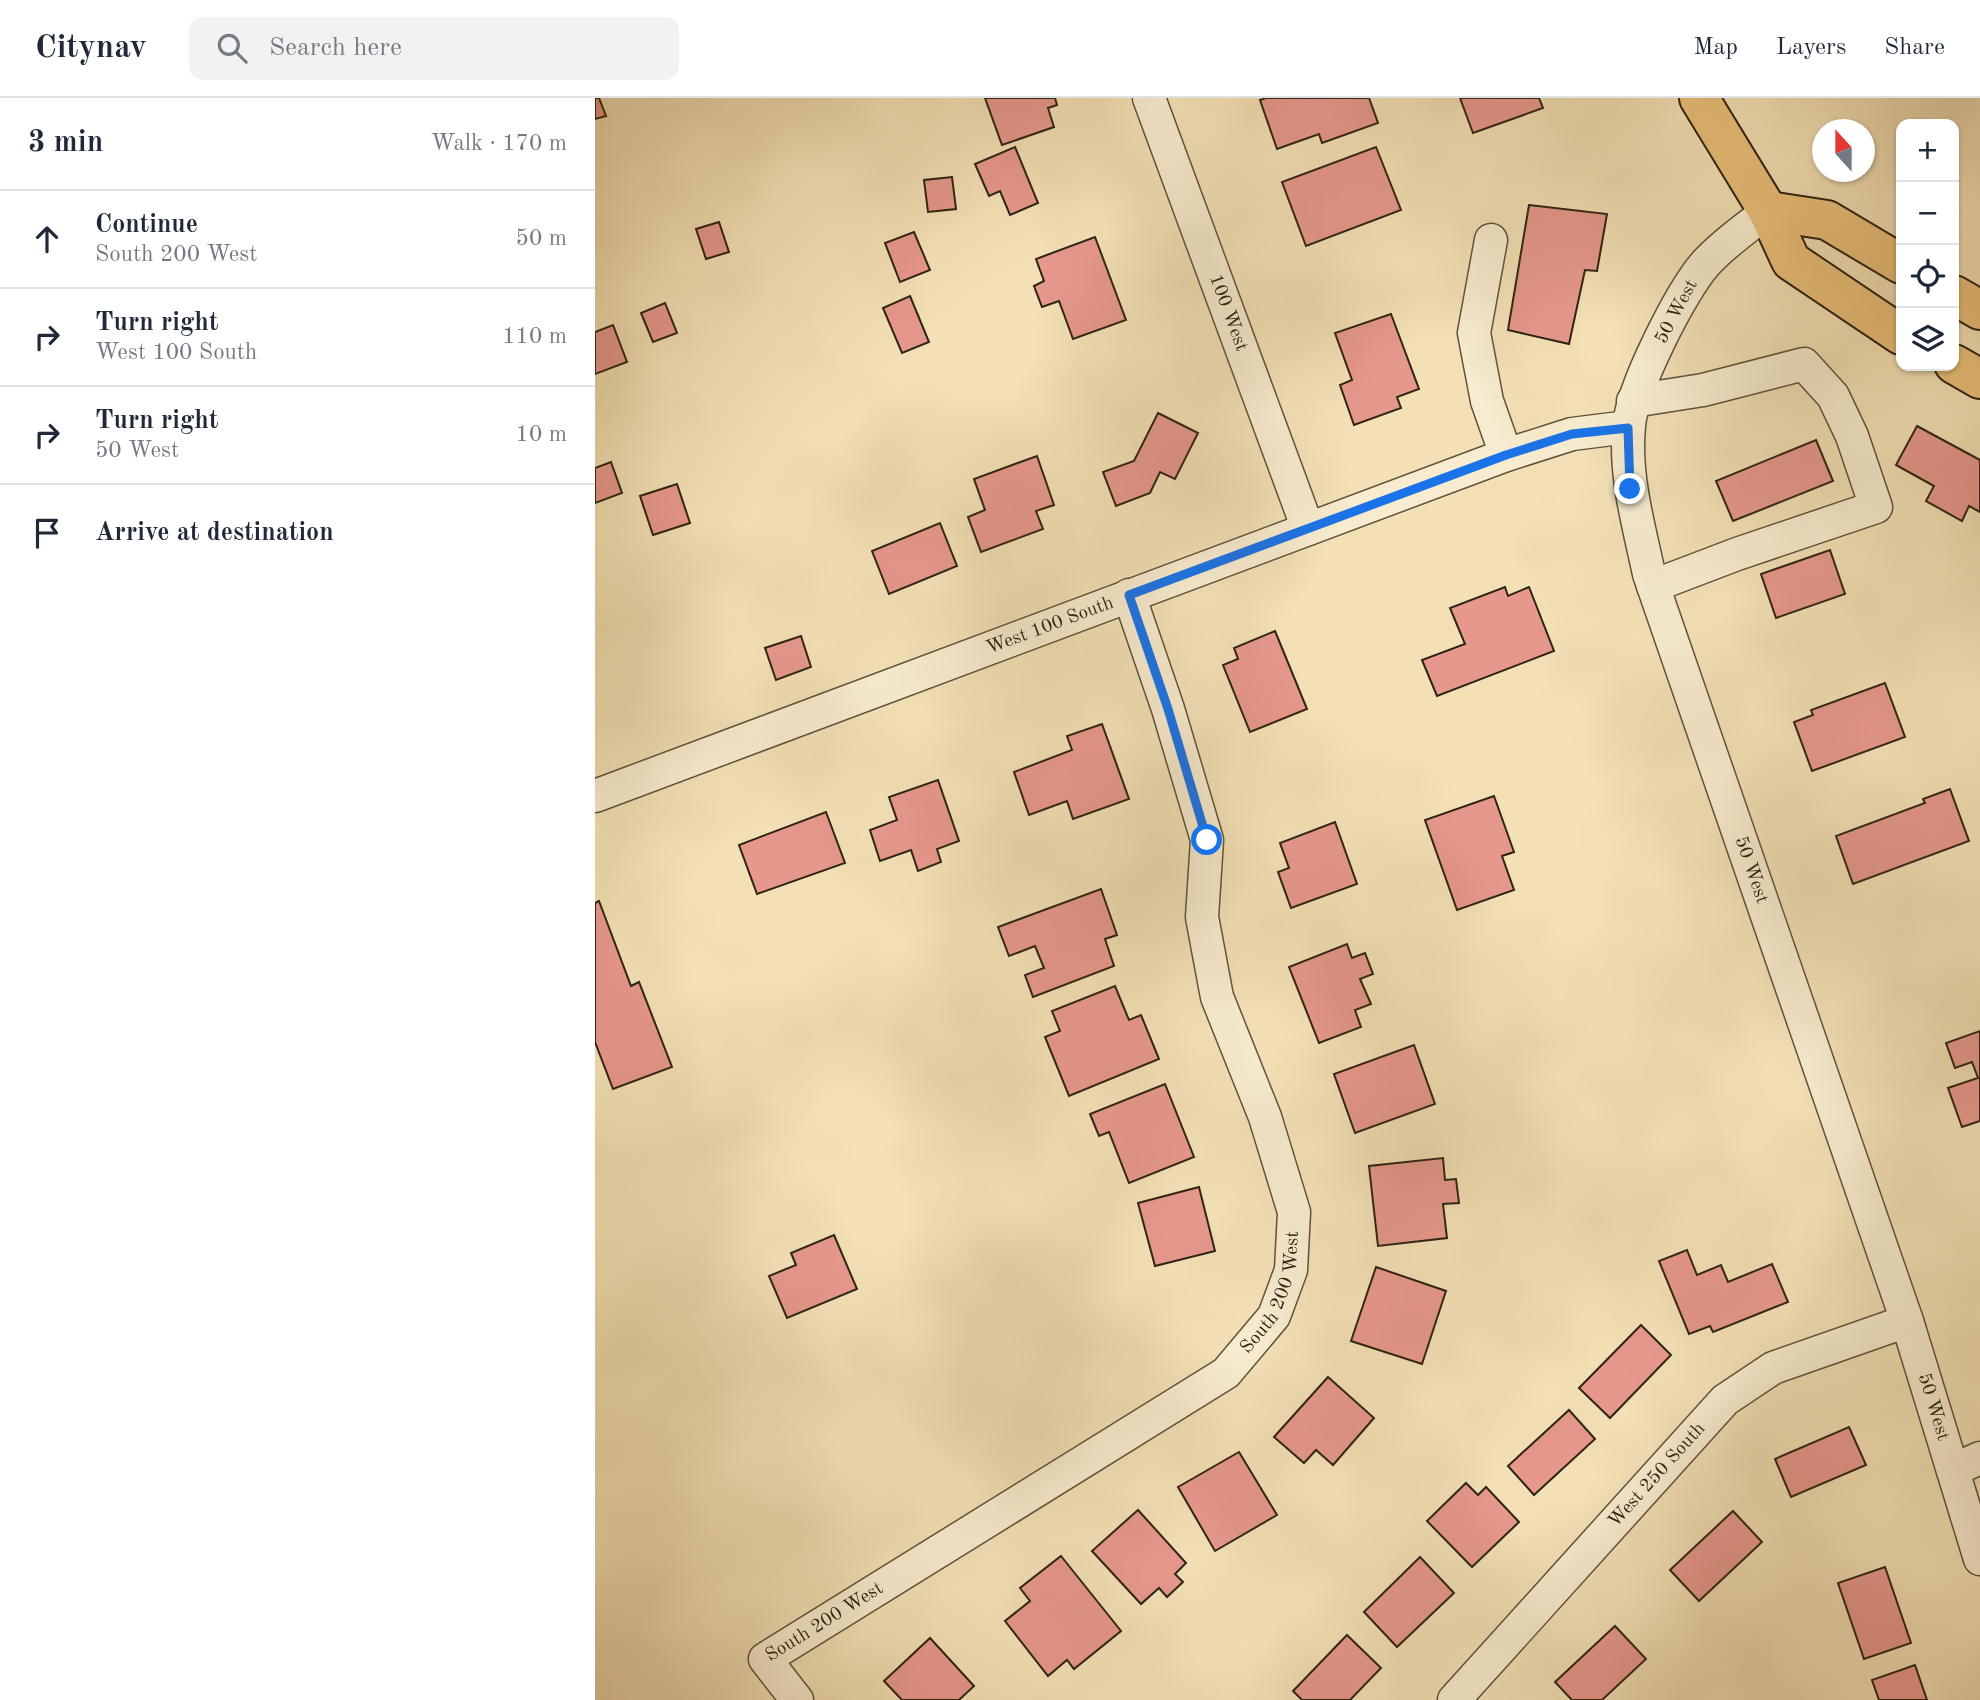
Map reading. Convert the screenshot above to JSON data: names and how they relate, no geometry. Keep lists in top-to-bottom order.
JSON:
{
  "streets": {
    "street": [
      "50 West",
      "100 West",
      "West 100 South",
      "South 200 West",
      "West 250 South"
    ]
  },
  "crossings": [
    ["50 West", "West 100 South"],
    ["50 West", "West 250 South"],
    ["100 West", "West 100 South"],
    ["West 100 South", "South 200 West"]
  ],
  "north": "top",
  "page": {
    "header": "Citynav",
    "search": "Search here",
    "nav": ["Map", "Layers", "Share"],
    "heading": ["3 min", "Walk · 170 m"],
    "map_buttons": ["+", "−"],
    "list": [
      ["Continue", "South 200 West", "50 m"],
      ["Turn right", "West 100 South", "110 m"],
      ["Turn right", "50 West", "10 m"],
      "Arrive at destination"
    ]
  }
}
